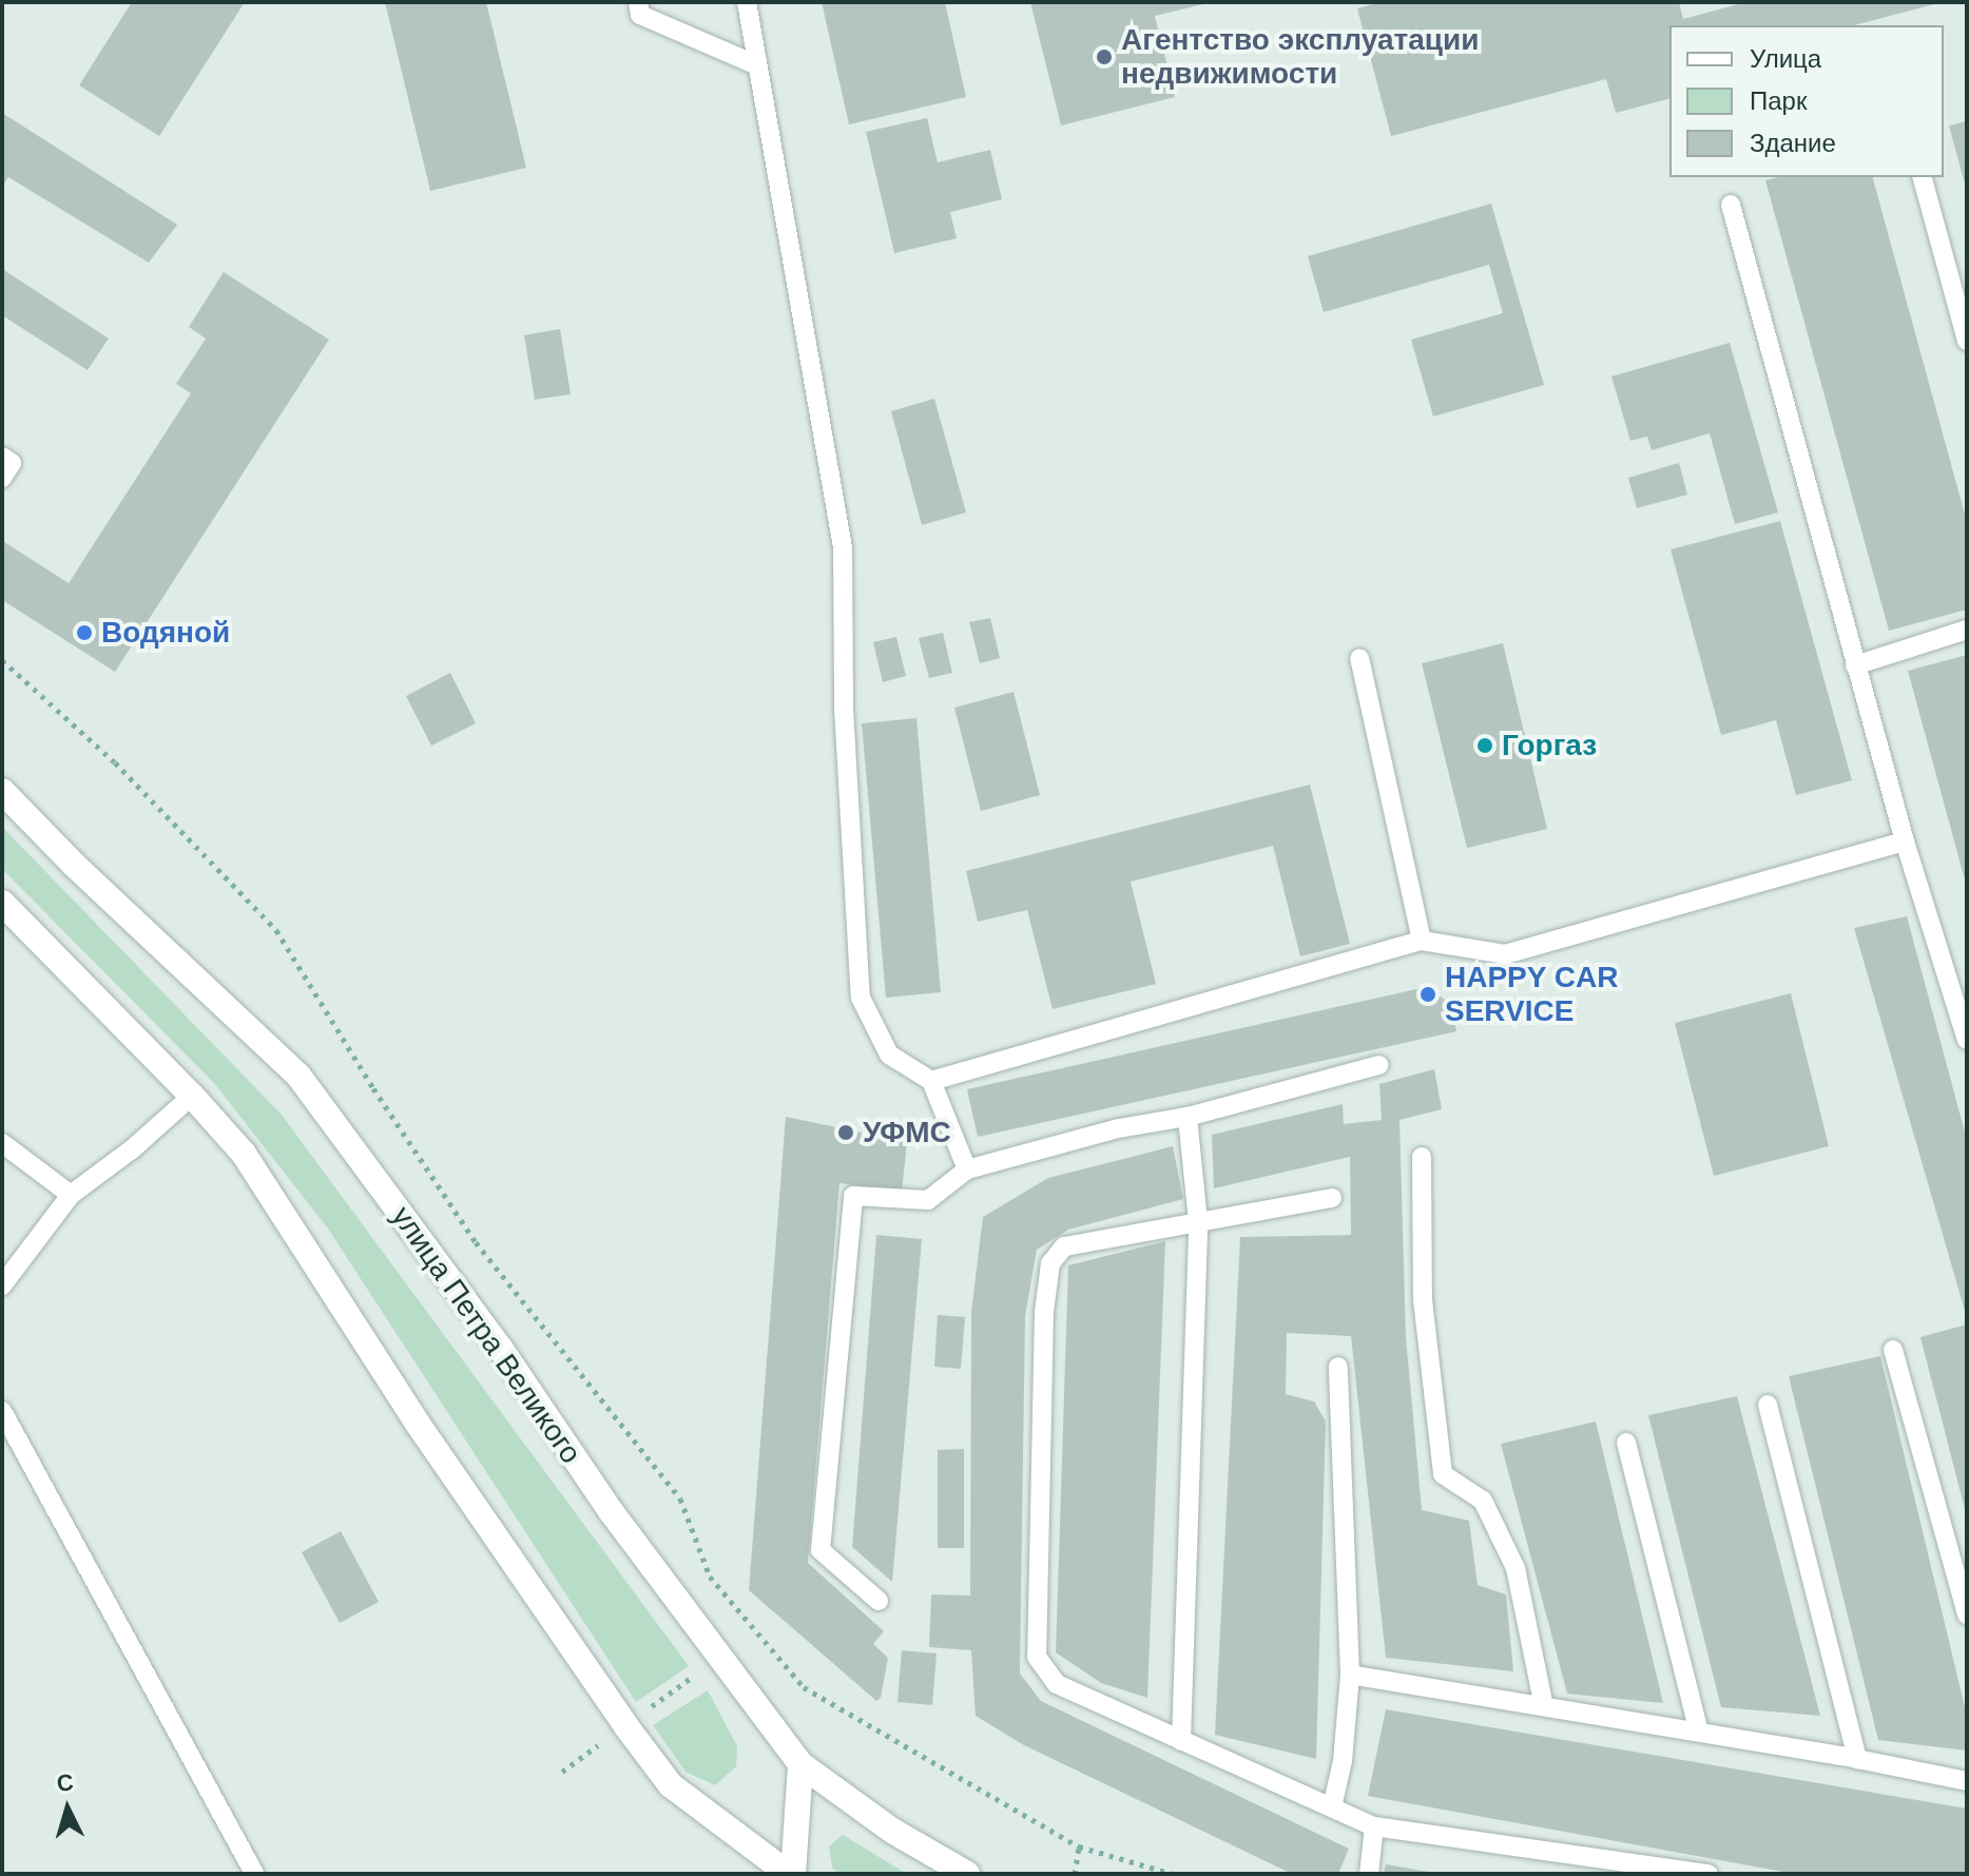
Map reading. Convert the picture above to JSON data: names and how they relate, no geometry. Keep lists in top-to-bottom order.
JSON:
{
  "streets": {
    "street": ["улица Петра Великого"]
  },
  "places": [
    "Агентство эксплуатации недвижимости",
    "Водяной",
    "Горгаз",
    "HAPPY CAR SERVICE",
    "УФМС"
  ],
  "legend": ["Улица", "Парк", "Здание"],
  "north": "top"
}
